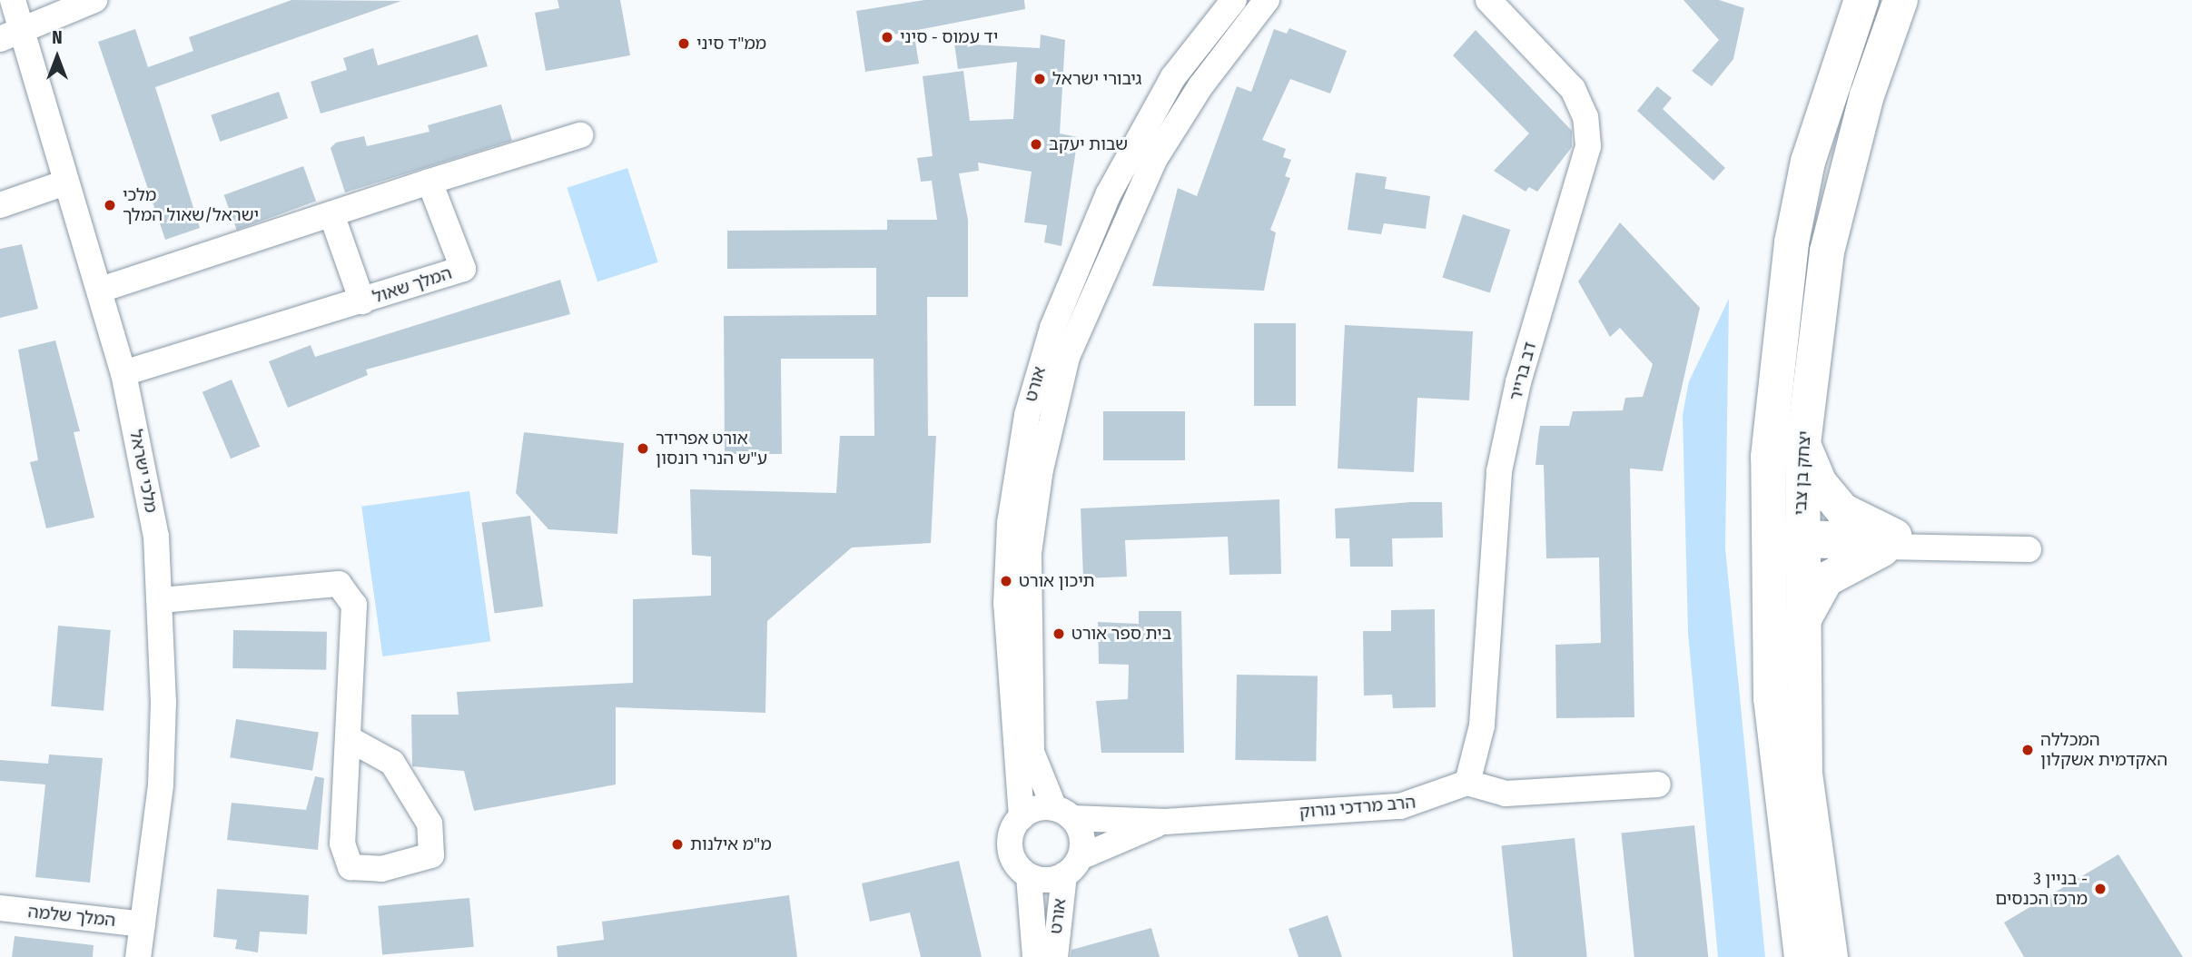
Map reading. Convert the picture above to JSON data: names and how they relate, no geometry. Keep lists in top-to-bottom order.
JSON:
{
  "streets": {
    "street": [
      "המלך שאול",
      "דב ברייר",
      "אורט",
      "מלכי ישראל",
      "יצחק בן צבי",
      "הרב מרדכי נורוק",
      "המלך שלמה"
    ]
  },
  "crossings": [
    ["המלך שאול", "מלכי ישראל"],
    ["דב ברייר", "הרב מרדכי נורוק"],
    ["אורט", "הרב מרדכי נורוק"],
    ["מלכי ישראל", "המלך שלמה"]
  ],
  "places": [
    "יד עמוס - סיני",
    "ממ\"ד סיני",
    "גיבורי ישראל",
    "שבות יעקב",
    "מלכי ישראל/שאול המלך",
    "אורט אפרידר ע\"ש הנרי רונסון",
    "תיכון אורט",
    "בית ספר אורט",
    "המכללה האקדמית אשקלון",
    "מ\"מ אילנות",
    "בניין 3 - מרכז הכנסים"
  ],
  "north": "top"
}
